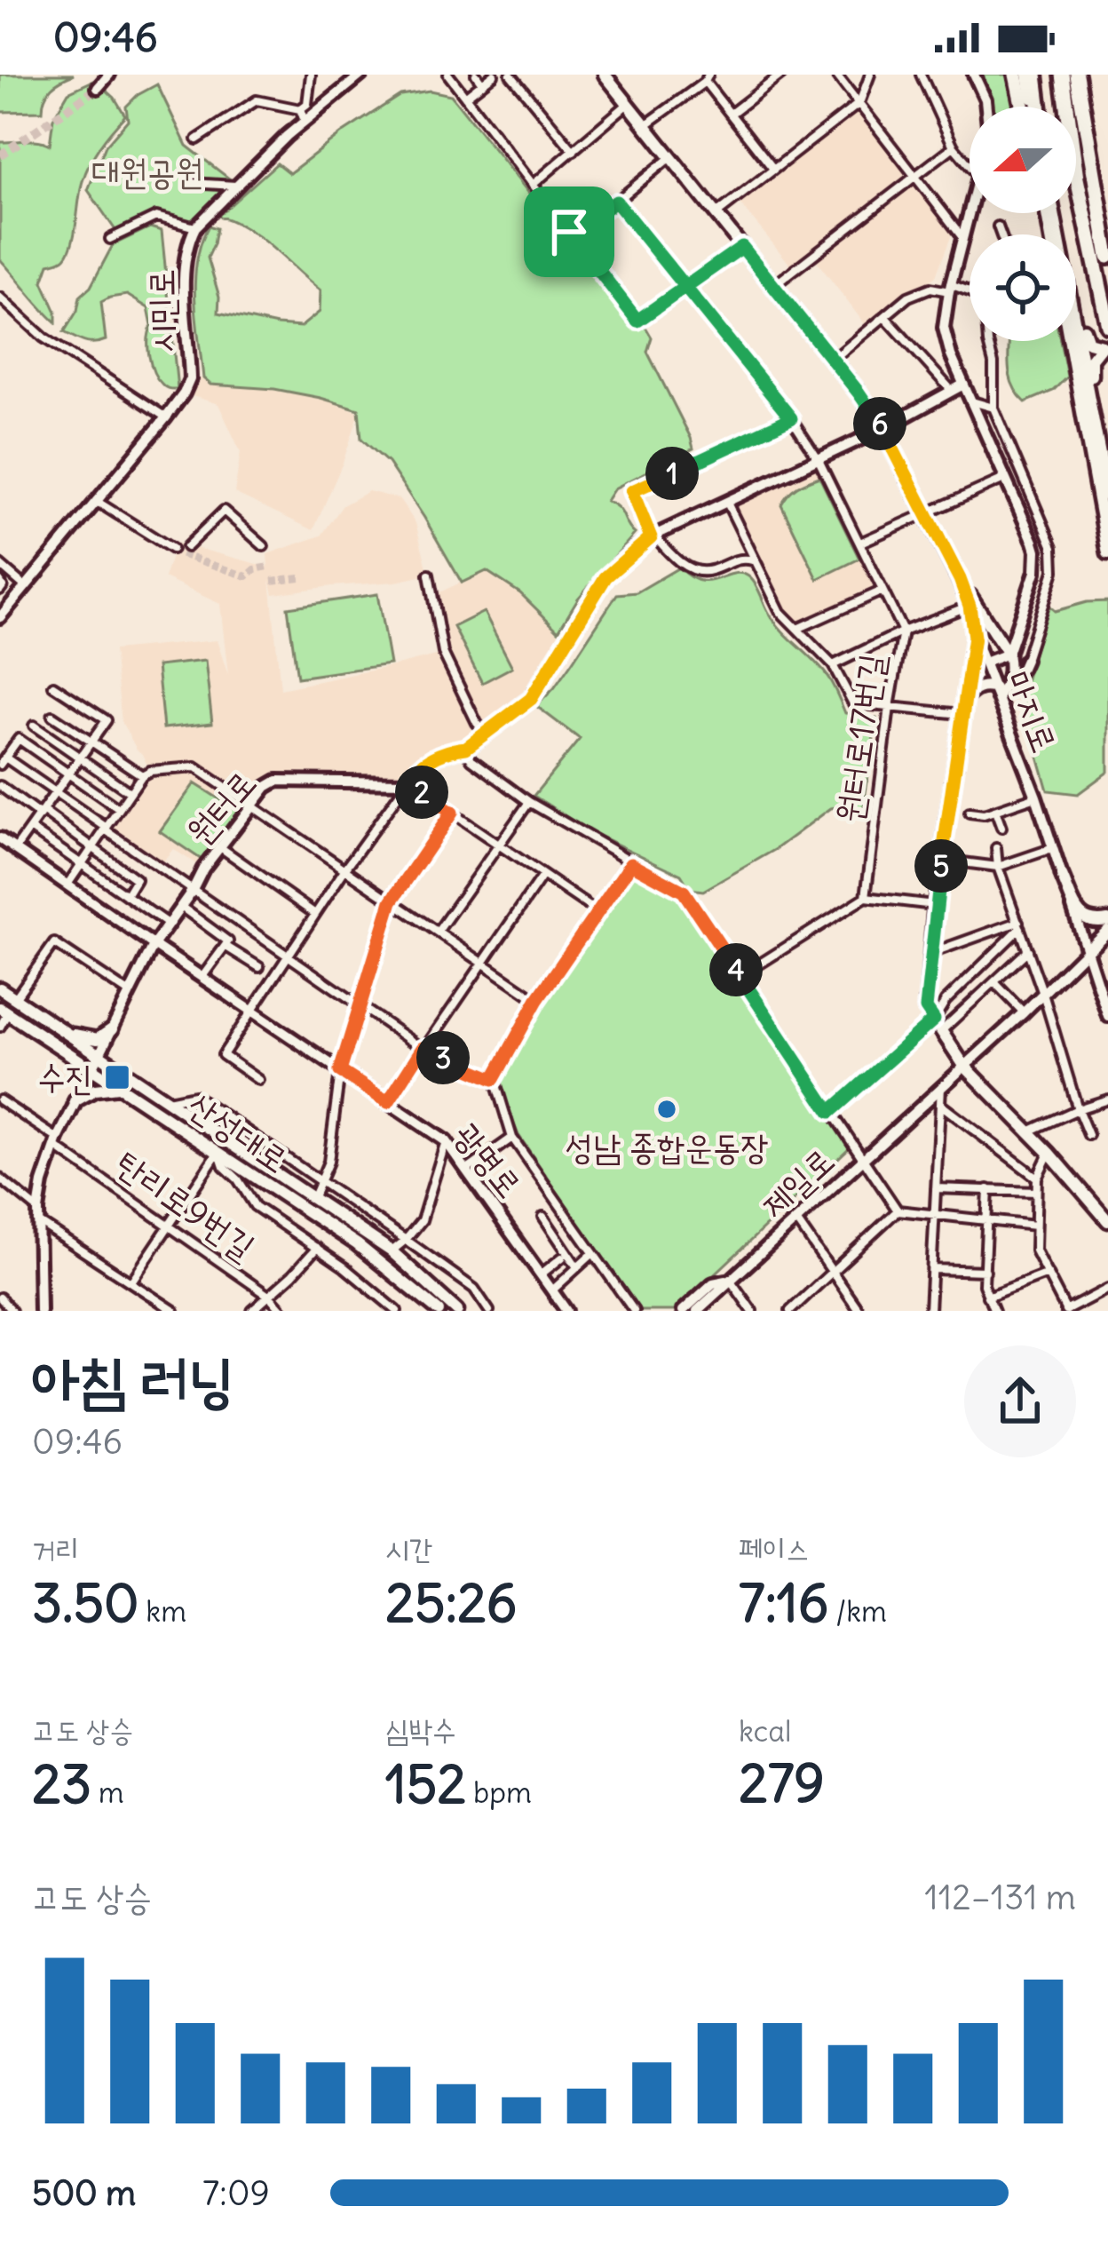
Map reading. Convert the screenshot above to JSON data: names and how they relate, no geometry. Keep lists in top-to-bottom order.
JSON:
{
  "streets": {
    "main road": [
      "시민로",
      "마지로",
      "원터로",
      "산성대로",
      "광명로",
      "제일로"
    ],
    "street": ["원터로17번길", "탄리로9번길"]
  },
  "crossings": [
    ["마지로", "제일로"],
    ["원터로", "산성대로"],
    ["원터로", "광명로"],
    ["원터로", "탄리로9번길"],
    ["산성대로", "광명로"]
  ],
  "parks": ["대원공원"],
  "places": {
    "transit": ["수진"],
    "other": ["성남 종합운동장"]
  },
  "north": "left",
  "page": {
    "status": "09:46",
    "pins": [
      "6",
      "1",
      "2",
      "5",
      "4",
      "3"
    ],
    "heading": ["아침 러닝", "09:46"],
    "stats": [
      ["거리", "3.50 km"],
      ["시간", "25:26"],
      ["페이스", "7:16 /km"],
      ["고도 상승", "23 m"],
      ["심박수", "152 bpm"],
      ["kcal", "279"]
    ],
    "chart": ["고도 상승", "112–131 m"],
    "list": [
      {
        "name": "500 m",
        "note": "7:09"
      }
    ]
  }
}
